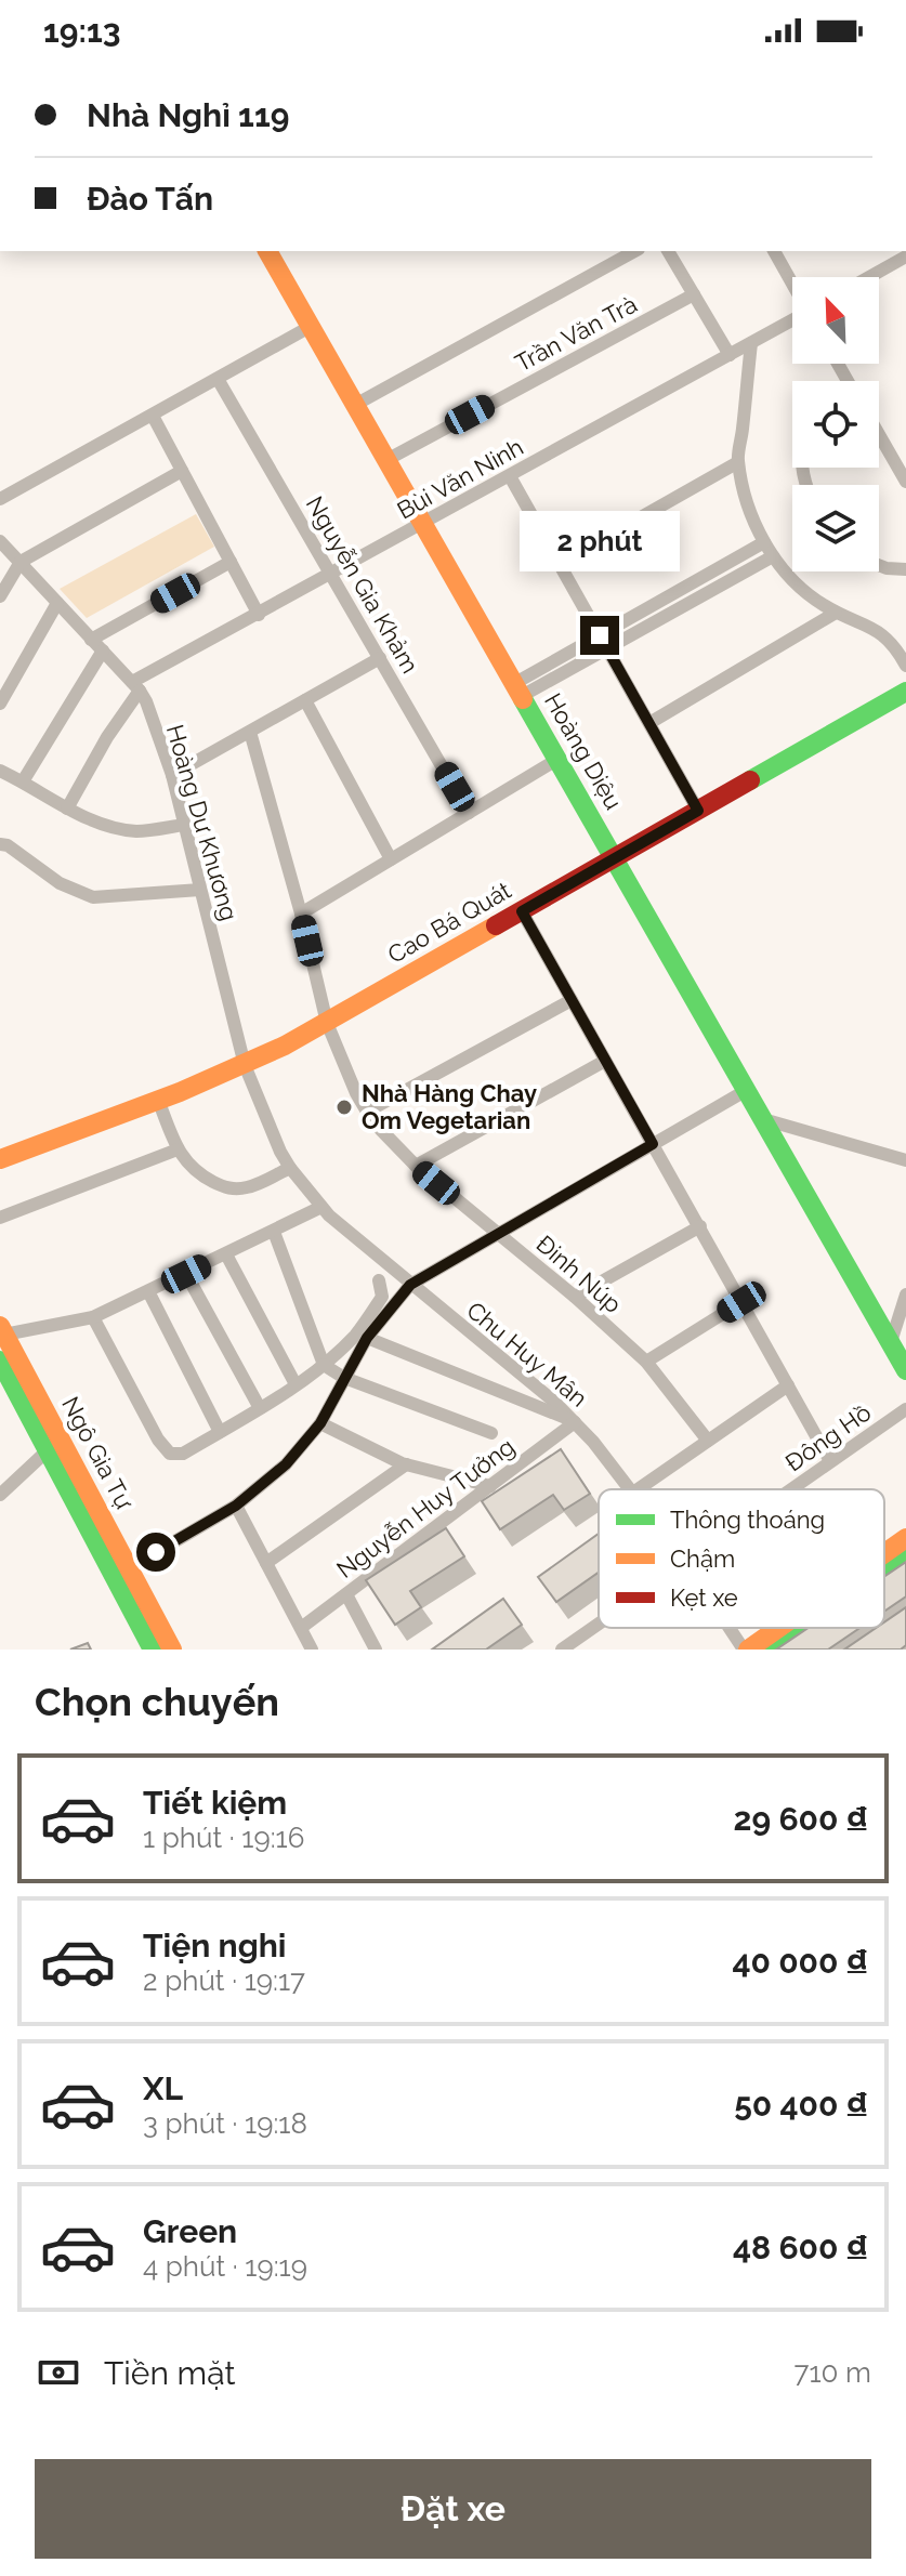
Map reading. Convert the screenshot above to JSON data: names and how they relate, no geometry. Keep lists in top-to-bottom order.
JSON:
{
  "streets": {
    "street": [
      "Trần Văn Trà",
      "Bùi Văn Ninh",
      "Nguyễn Gia Khảm",
      "Hoàng Diệu",
      "Hoàng Dư Khương",
      "Cao Bá Quát",
      "Đinh Núp",
      "Chu Huy Mân",
      "Đông Hồ",
      "Ngô Gia Tự",
      "Nguyễn Huy Tưởng"
    ]
  },
  "crossings": [
    ["Trần Văn Trà", "Hoàng Diệu"],
    ["Bùi Văn Ninh", "Nguyễn Gia Khảm"],
    ["Bùi Văn Ninh", "Hoàng Diệu"],
    ["Bùi Văn Ninh", "Hoàng Dư Khương"],
    ["Hoàng Diệu", "Cao Bá Quát"],
    ["Hoàng Dư Khương", "Cao Bá Quát"],
    ["Hoàng Dư Khương", "Chu Huy Mân"],
    ["Cao Bá Quát", "Đinh Núp"],
    ["Cao Bá Quát", "Chu Huy Mân"],
    ["Chu Huy Mân", "Nguyễn Huy Tưởng"]
  ],
  "places": ["Nhà Hàng Chay Om Vegetarian"],
  "legend": ["Thông thoáng", "Chậm", "Kẹt xe"],
  "north": "top left",
  "page": {
    "status": "19:13",
    "banner": ["Nhà Nghỉ 119", "Đào Tấn"],
    "bubble": "2 phút",
    "heading": "Chọn chuyến",
    "list": [
      {
        "name": "Tiết kiệm",
        "note": "1 phút · 19:16",
        "value": "29 600 ₫"
      },
      {
        "name": "Tiện nghi",
        "note": "2 phút · 19:17",
        "value": "40 000 ₫"
      },
      {
        "name": "XL",
        "note": "3 phút · 19:18",
        "value": "50 400 ₫"
      },
      {
        "name": "Green",
        "note": "4 phút · 19:19",
        "value": "48 600 ₫"
      }
    ],
    "pay": ["Tiền mặt", "710 m"],
    "buttons": "Đặt xe"
  }
}
